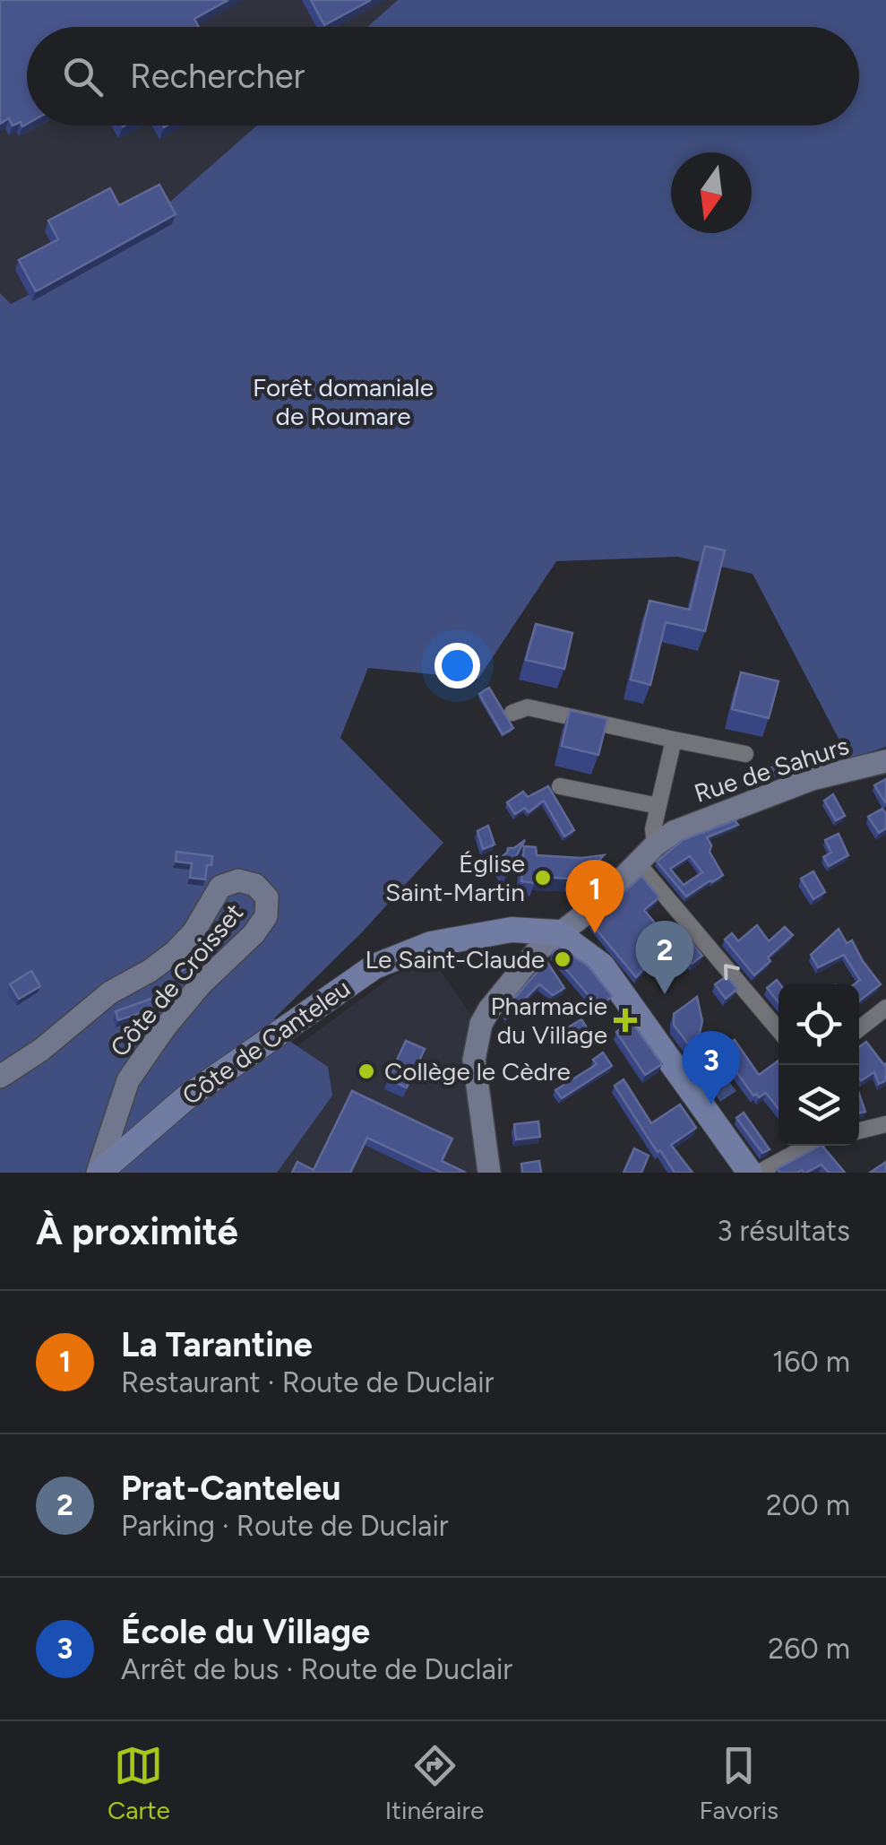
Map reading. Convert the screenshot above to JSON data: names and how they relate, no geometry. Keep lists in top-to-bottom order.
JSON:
{
  "streets": {
    "main road": ["Côte de Canteleu"],
    "street": ["Rue de Sahurs", "Côte de Croisset"]
  },
  "crossings": [
    ["Côte de Croisset", "Côte de Canteleu"]
  ],
  "parks": ["Forêt domaniale de Roumare"],
  "places": {
    "other": ["Église Saint-Martin", "Le Saint-Claude", "Collège le Cèdre"],
    "health": ["Pharmacie du Village"]
  },
  "north": "bottom",
  "page": {
    "search": "Rechercher",
    "pins": ["1", "2", "3"],
    "heading": ["À proximité", "3 résultats"],
    "list": [
      {
        "mark": "1",
        "name": "La Tarantine",
        "note": "Restaurant · Route de Duclair",
        "value": "160 m"
      },
      {
        "mark": "2",
        "name": "Prat-Canteleu",
        "note": "Parking · Route de Duclair",
        "value": "200 m"
      },
      {
        "mark": "3",
        "name": "École du Village",
        "note": "Arrêt de bus · Route de Duclair",
        "value": "260 m"
      }
    ],
    "nav": ["Carte", "Itinéraire", "Favoris"]
  }
}
